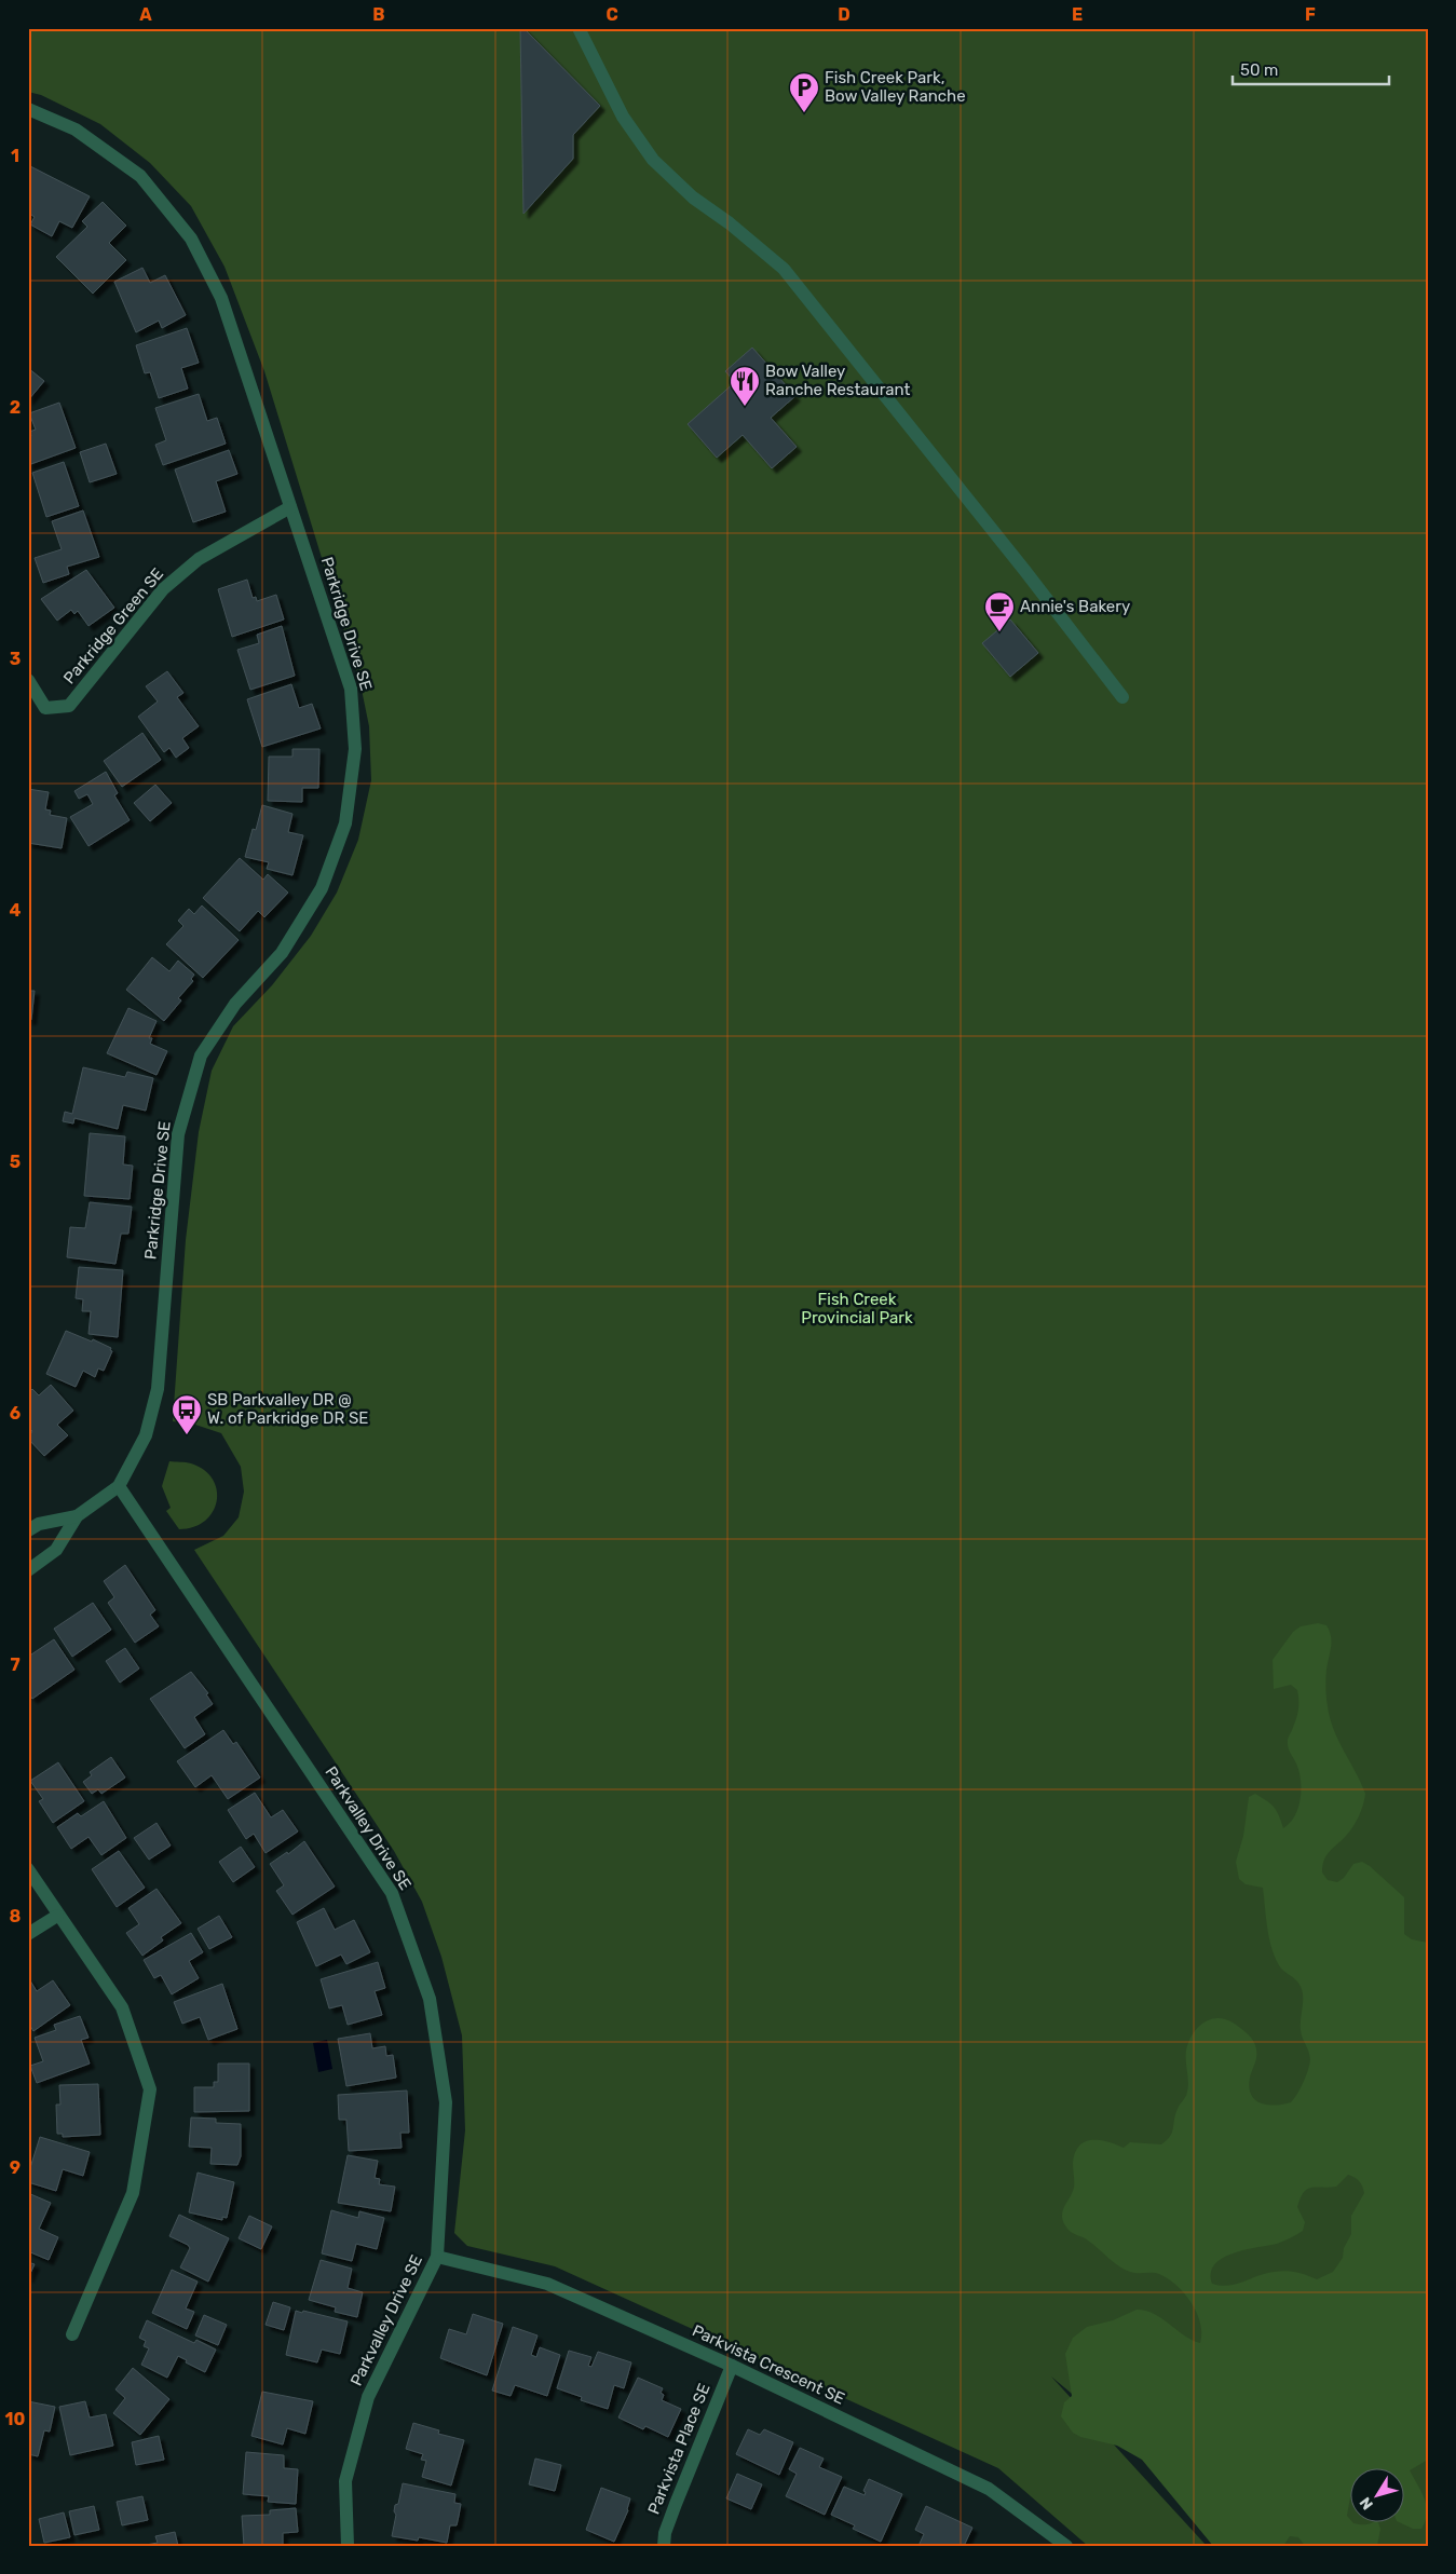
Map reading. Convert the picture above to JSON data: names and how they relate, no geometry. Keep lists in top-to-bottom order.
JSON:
{
  "streets": {
    "street": [
      "Parkridge Drive SE",
      "Parkridge Green SE",
      "Parkvalley Drive SE",
      "Parkvista Crescent SE",
      "Parkvista Place SE"
    ]
  },
  "crossings": [
    ["Parkridge Drive SE", "Parkridge Green SE"],
    ["Parkridge Drive SE", "Parkvalley Drive SE"],
    ["Parkvalley Drive SE", "Parkvista Crescent SE"],
    ["Parkvista Crescent SE", "Parkvista Place SE"]
  ],
  "parks": ["Fish Creek Provincial Park"],
  "places": {
    "parking": ["Fish Creek Park, Bow Valley Ranche"],
    "restaurant": ["Bow Valley Ranche Restaurant"],
    "cafe": ["Annie's Bakery"],
    "bus stop": ["SB Parkvalley DR @ W. of Parkridge DR SE"]
  },
  "scale_bar": "50 m",
  "north": "bottom left",
  "grid": {
    "columns": [
      "A",
      "B",
      "C",
      "D",
      "E",
      "F"
    ],
    "rows": [
      "1",
      "2",
      "3",
      "4",
      "5",
      "6",
      "7",
      "8",
      "9",
      "10"
    ]
  }
}
